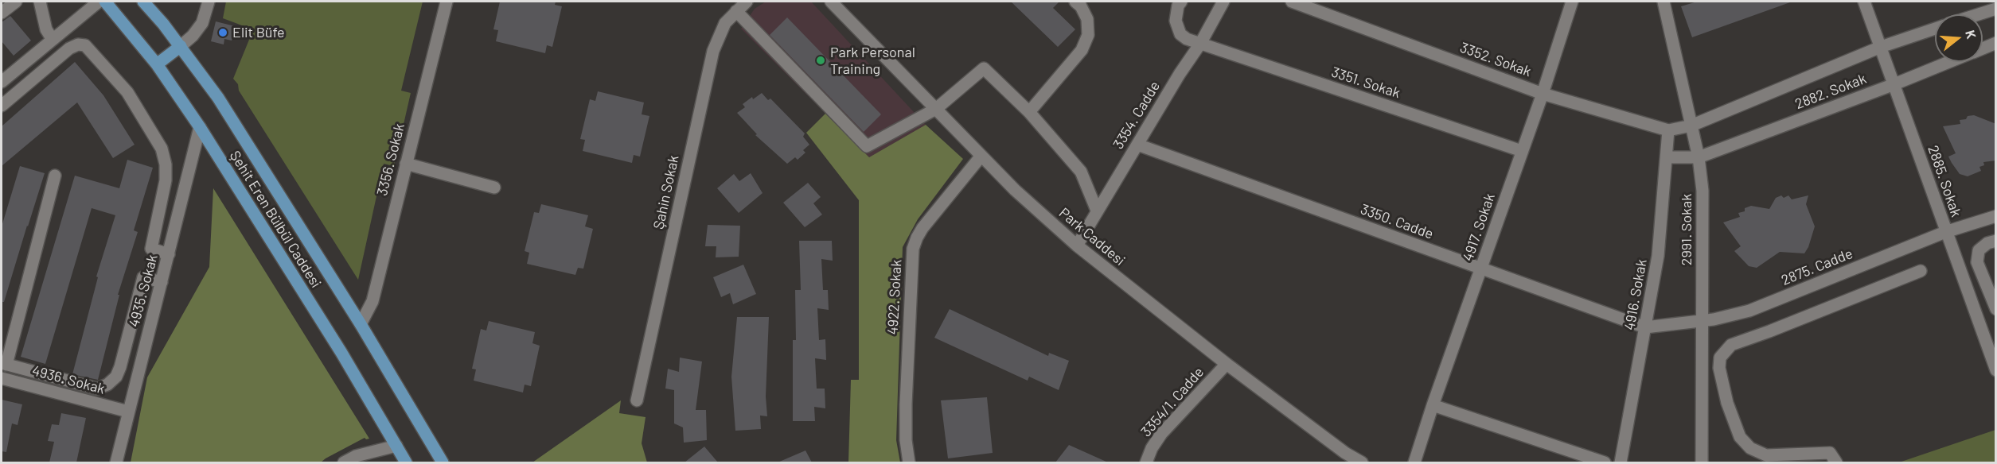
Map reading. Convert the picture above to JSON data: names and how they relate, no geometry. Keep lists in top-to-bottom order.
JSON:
{
  "streets": {
    "main road": ["Şehit Eren Bülbül Caddesi"],
    "street": [
      "3352. Sokak",
      "3351. Sokak",
      "2882. Sokak",
      "3354. Cadde",
      "3356. Sokak",
      "2885. Sokak",
      "Şahin Sokak",
      "3350. Cadde",
      "4917. Sokak",
      "2991. Sokak",
      "Park Caddesi",
      "2875. Cadde",
      "4935. Sokak",
      "4916. Sokak",
      "4922. Sokak",
      "4936. Sokak",
      "3354/1. Cadde"
    ]
  },
  "crossings": [
    ["3352. Sokak", "2882. Sokak"],
    ["3352. Sokak", "4917. Sokak"],
    ["3352. Sokak", "2991. Sokak"],
    ["3352. Sokak", "4916. Sokak"],
    ["3351. Sokak", "3354. Cadde"],
    ["3351. Sokak", "4917. Sokak"],
    ["2882. Sokak", "2885. Sokak"],
    ["2882. Sokak", "2991. Sokak"],
    ["3354. Cadde", "3350. Cadde"],
    ["3354. Cadde", "Park Caddesi"],
    ["3356. Sokak", "Şehit Eren Bülbül Caddesi"],
    ["2885. Sokak", "2875. Cadde"],
    ["Şehit Eren Bülbül Caddesi", "4935. Sokak"],
    ["3350. Cadde", "4917. Sokak"],
    ["3350. Cadde", "2875. Cadde"],
    ["3350. Cadde", "4916. Sokak"],
    ["2991. Sokak", "2875. Cadde"],
    ["Park Caddesi", "4922. Sokak"],
    ["Park Caddesi", "3354/1. Cadde"],
    ["2875. Cadde", "4916. Sokak"],
    ["4935. Sokak", "4936. Sokak"]
  ],
  "places": ["Elit Büfe", "Park Personal Training"],
  "north": "right"
}
